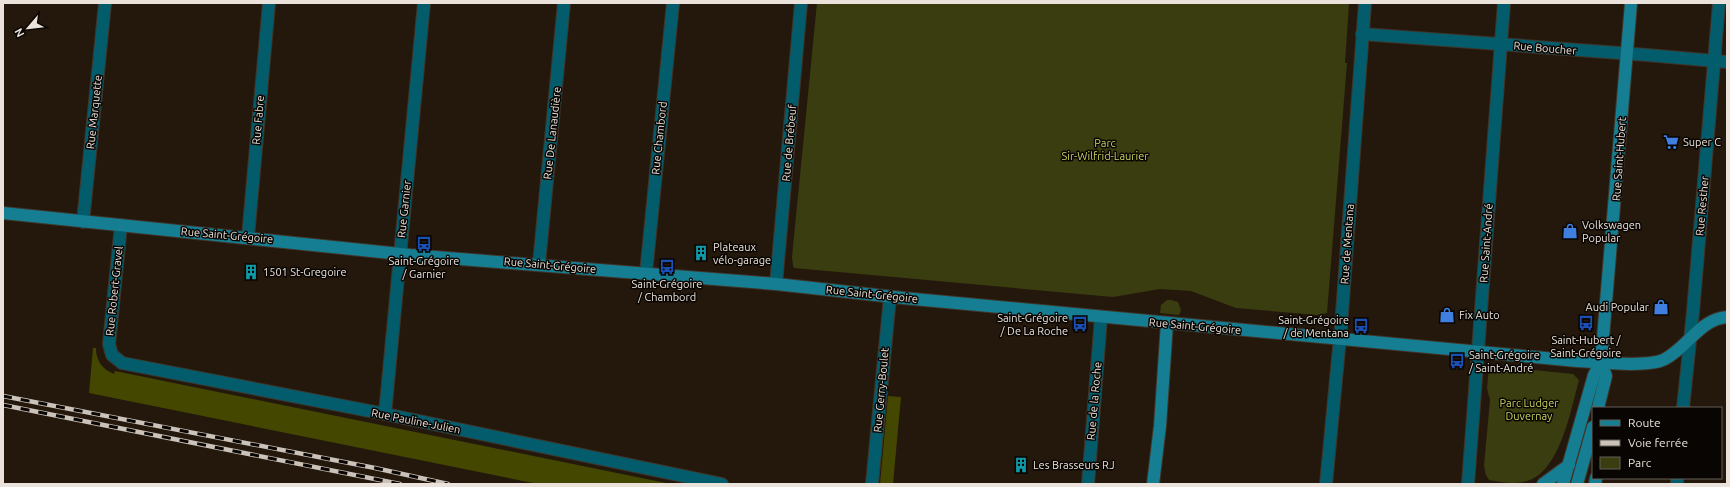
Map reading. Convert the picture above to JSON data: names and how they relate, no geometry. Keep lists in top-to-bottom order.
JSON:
{
  "streets": {
    "street": [
      "Rue Boucher",
      "Rue Marquette",
      "Rue Fabre",
      "Rue De Lanaudière",
      "Rue Chambord",
      "Rue de Brébeuf",
      "Rue Saint-Hubert",
      "Rue Resther",
      "Rue Garnier",
      "Rue Saint-Grégoire",
      "Rue Saint-André",
      "Rue de Mentana",
      "Rue Robert-Gravel",
      "Rue Gerry-Boulet",
      "Rue de la Roche",
      "Rue Pauline-Julien"
    ]
  },
  "crossings": [
    ["Rue Boucher", "Rue Saint-Hubert"],
    ["Rue Boucher", "Rue Resther"],
    ["Rue Boucher", "Rue Saint-André"],
    ["Rue Boucher", "Rue de Mentana"],
    ["Rue Marquette", "Rue Saint-Grégoire"],
    ["Rue Fabre", "Rue Saint-Grégoire"],
    ["Rue De Lanaudière", "Rue Saint-Grégoire"],
    ["Rue Chambord", "Rue Saint-Grégoire"],
    ["Rue de Brébeuf", "Rue Saint-Grégoire"],
    ["Rue Saint-Hubert", "Rue Saint-Grégoire"],
    ["Rue Resther", "Rue Saint-Grégoire"],
    ["Rue Garnier", "Rue Saint-Grégoire"],
    ["Rue Garnier", "Rue Pauline-Julien"],
    ["Rue Saint-Grégoire", "Rue Saint-André"],
    ["Rue Saint-Grégoire", "Rue de Mentana"],
    ["Rue Saint-Grégoire", "Rue Robert-Gravel"],
    ["Rue Saint-Grégoire", "Rue Gerry-Boulet"],
    ["Rue Saint-Grégoire", "Rue de la Roche"],
    ["Rue Robert-Gravel", "Rue Pauline-Julien"]
  ],
  "parks": ["Parc Sir-Wilfrid-Laurier", "Parc Ludger Duvernay"],
  "places": {
    "supermarket": ["Super C"],
    "shop": ["Volkswagen Popular", "Audi Popular", "Fix Auto"],
    "bus stop": [
      "Saint-Grégoire / Garnier",
      "Saint-Grégoire / Chambord",
      "Saint-Hubert / Saint-Grégoire",
      "Saint-Grégoire / De La Roche",
      "Saint-Grégoire / de Mentana",
      "Saint-Grégoire / Saint-André"
    ],
    "building": ["Plateaux vélo-garage", "1501 St-Gregoire", "Les Brasseurs RJ"]
  },
  "legend": ["Route", "Voie ferrée", "Parc"],
  "north": "bottom left"
}
